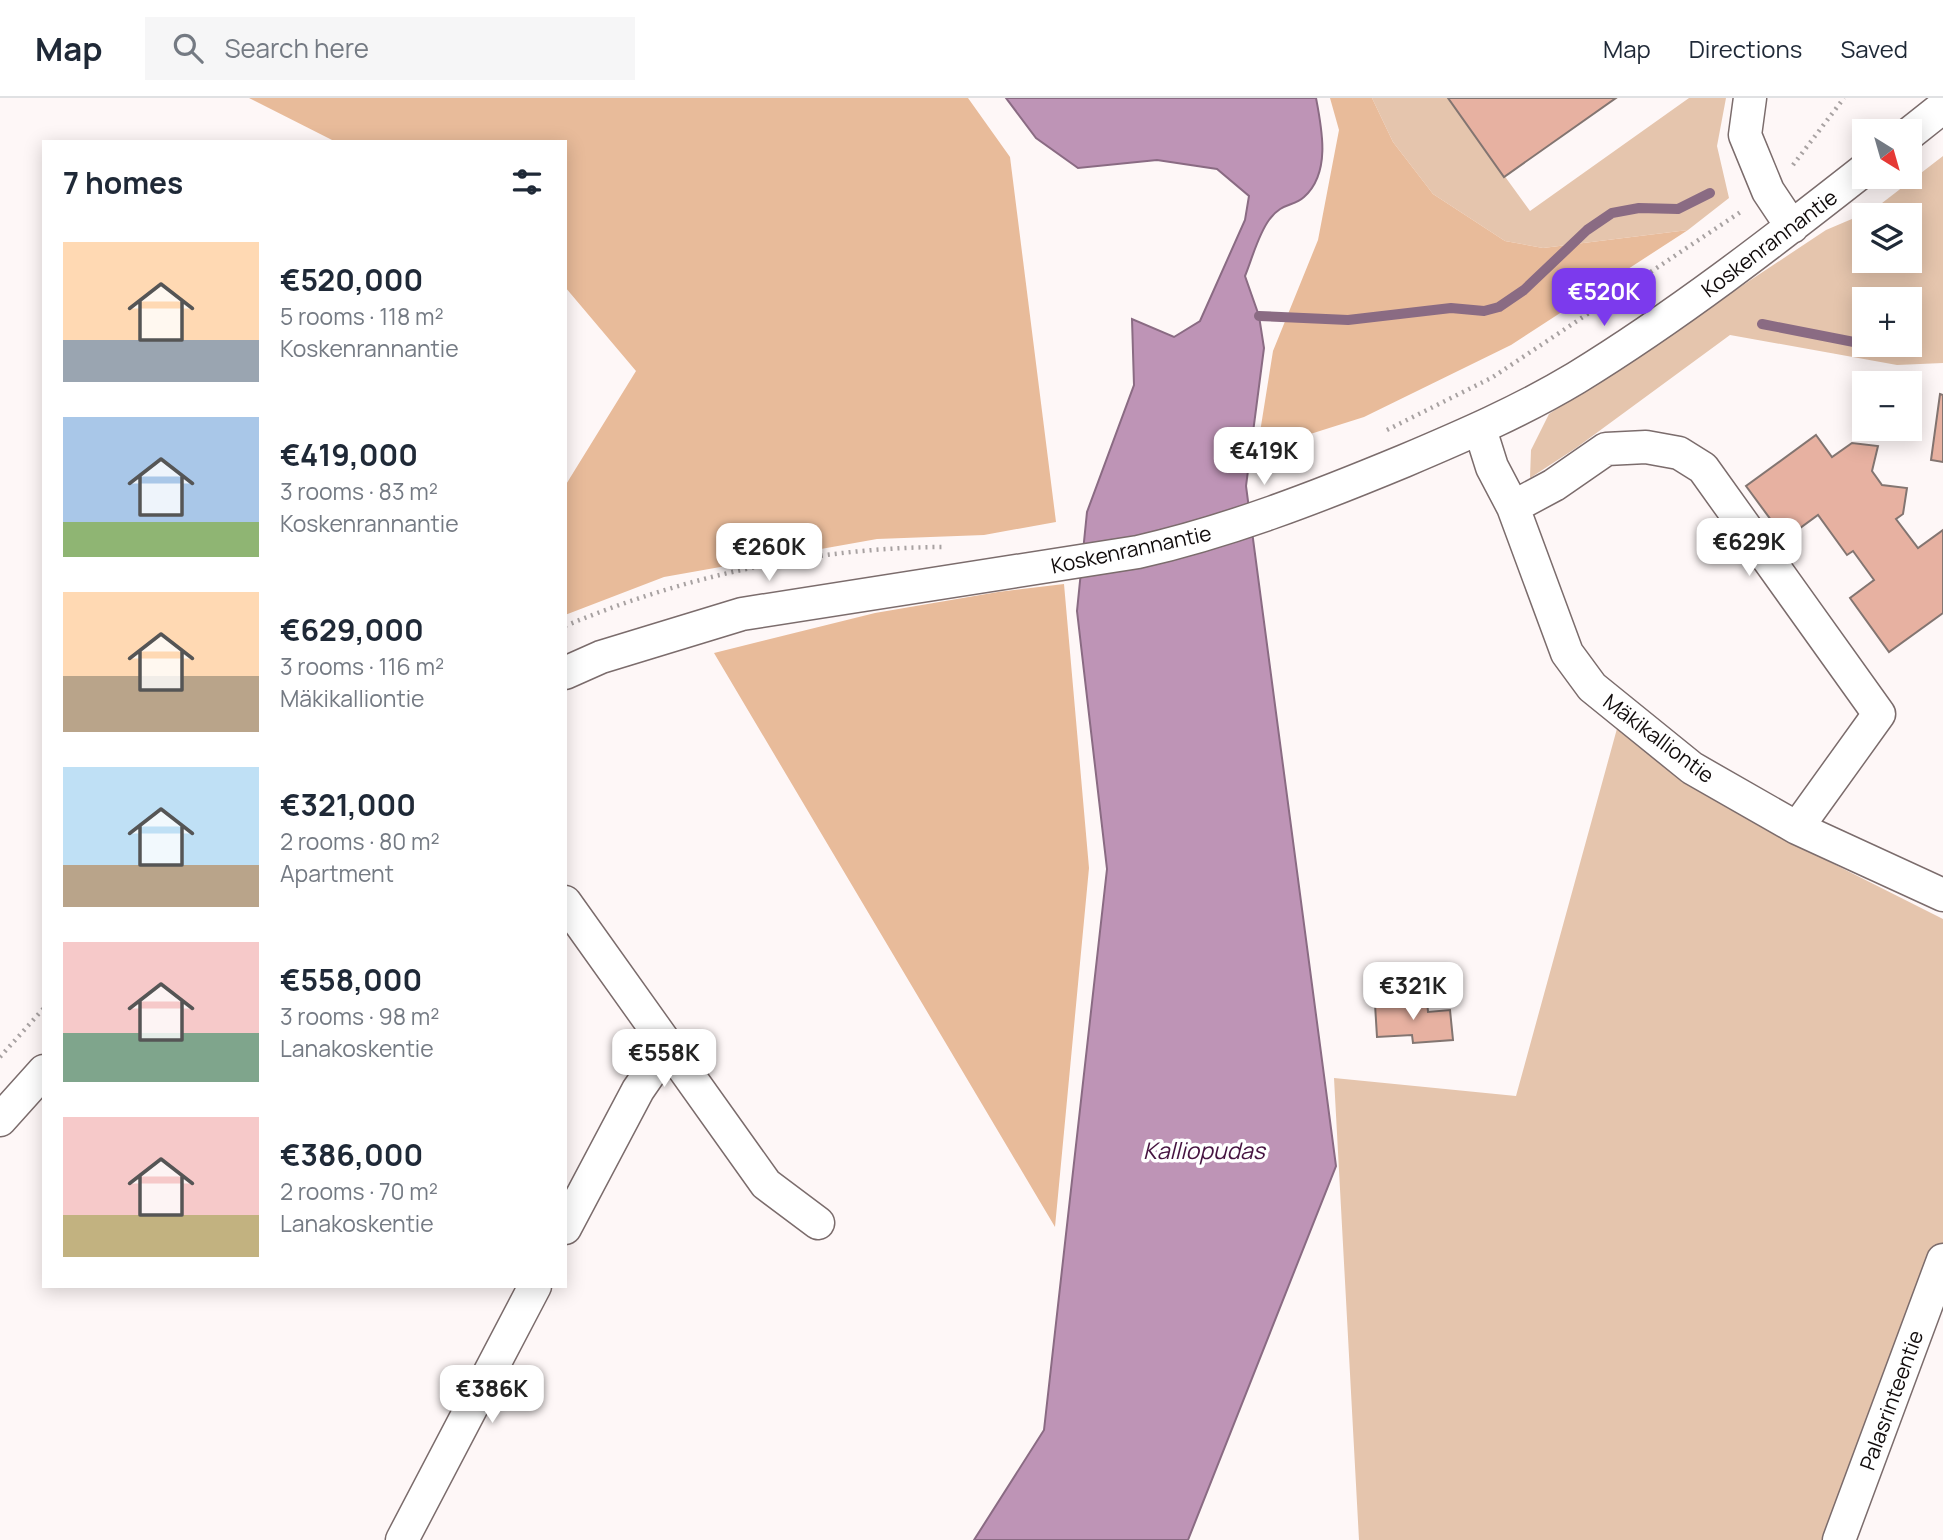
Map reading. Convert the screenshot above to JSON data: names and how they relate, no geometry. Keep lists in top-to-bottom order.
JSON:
{
  "streets": {
    "street": ["Koskenrannantie", "Mäkikalliontie", "Palasrinteentie"]
  },
  "crossings": [
    ["Koskenrannantie", "Mäkikalliontie"]
  ],
  "water": ["Kalliopudas"],
  "north": "bottom right",
  "page": {
    "header": "Map",
    "search": "Search here",
    "nav": ["Map", "Directions", "Saved"],
    "map_buttons": ["+", "−"],
    "heading": "7 homes",
    "list": [
      {
        "name": "€520,000",
        "note": "5 rooms · 118 m² · Koskenrannantie"
      },
      {
        "name": "€419,000",
        "note": "3 rooms · 83 m² · Koskenrannantie"
      },
      {
        "name": "€629,000",
        "note": "3 rooms · 116 m² · Mäkikalliontie"
      },
      {
        "name": "€321,000",
        "note": "2 rooms · 80 m² · Apartment"
      },
      {
        "name": "€558,000",
        "note": "3 rooms · 98 m² · Lanakoskentie"
      },
      {
        "name": "€386,000",
        "note": "2 rooms · 70 m² · Lanakoskentie"
      }
    ],
    "price": [
      "€520K",
      "€419K",
      "€629K",
      "€260K",
      "€321K",
      "€558K",
      "€386K"
    ]
  }
}
